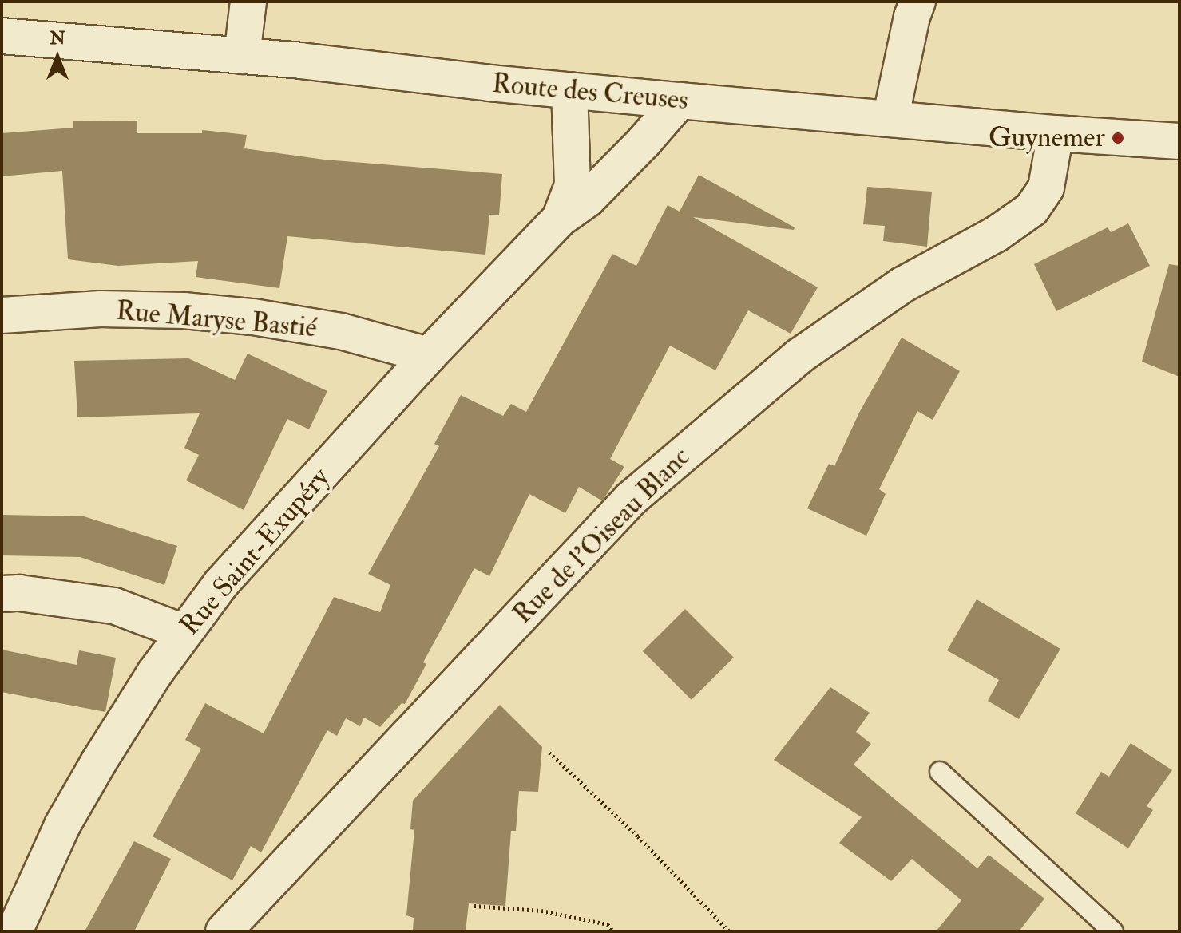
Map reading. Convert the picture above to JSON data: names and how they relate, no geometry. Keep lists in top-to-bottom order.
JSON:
{
  "streets": {
    "street": [
      "Route des Creuses",
      "Rue Maryse Bastié",
      "Rue de l'Oiseau Blanc",
      "Rue Saint-Exupéry"
    ]
  },
  "crossings": [
    ["Route des Creuses", "Rue de l'Oiseau Blanc"],
    ["Route des Creuses", "Rue Saint-Exupéry"],
    ["Rue Maryse Bastié", "Rue Saint-Exupéry"]
  ],
  "places": ["Guynemer"],
  "north": "top"
}
